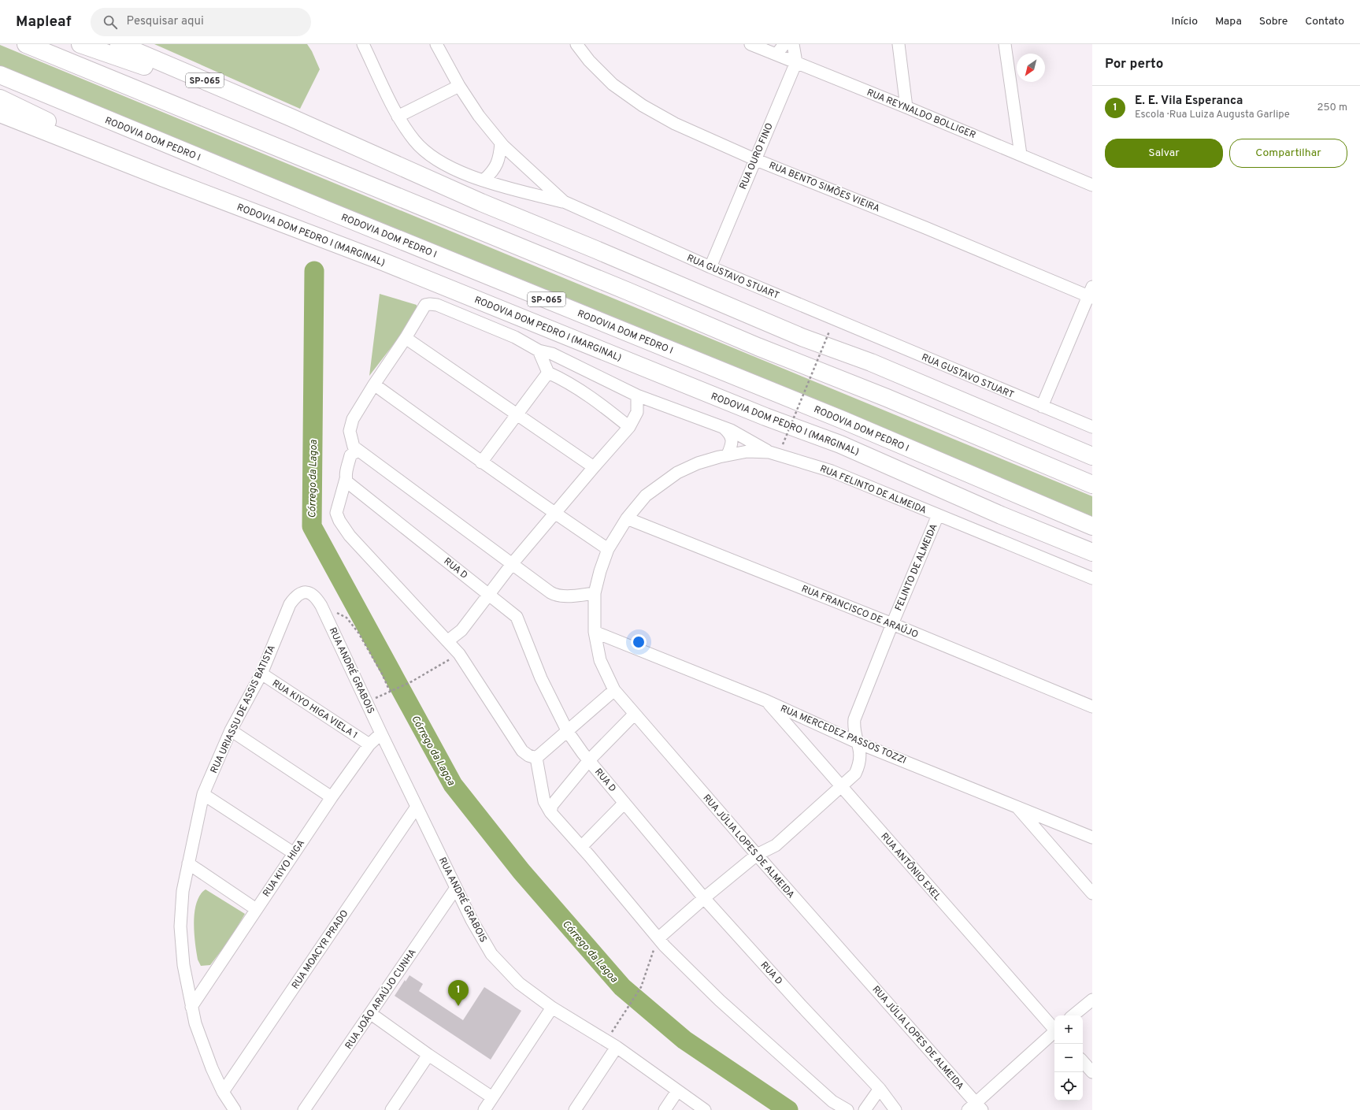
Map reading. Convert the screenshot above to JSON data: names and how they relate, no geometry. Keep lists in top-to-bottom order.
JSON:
{
  "streets": {
    "highway": ["SP-065", "RODOVIA DOM PEDRO I", "RODOVIA DOM PEDRO I (MARGINAL)"],
    "street": [
      "RUA REYNALDO BOLLIGER",
      "RUA OURO FINO",
      "RUA BENTO SIMÕES VIEIRA",
      "RUA GUSTAVO STUART",
      "RUA FELINTO DE ALMEIDA",
      "FELINTO DE ALMEIDA",
      "RUA D",
      "RUA FRANCISCO DE ARAÚJO",
      "RUA ANDRÉ GRABOIS",
      "RUA URIASSU DE ASSIS BATISTA",
      "RUA KIYO HIGA VIELA 1",
      "RUA MERCEDEZ PASSOS TOZZI",
      "RUA JÚLIA LOPES DE ALMEIDA",
      "RUA ANTÔNIO EXEL",
      "RUA KIYO HIGA",
      "RUA MOACYR PRADO",
      "RUA JOÃO ARAÚJO CUNHA"
    ]
  },
  "crossings": [
    ["RUA REYNALDO BOLLIGER", "RUA OURO FINO"],
    ["RUA OURO FINO", "RUA BENTO SIMÕES VIEIRA"],
    ["RUA OURO FINO", "RUA GUSTAVO STUART"],
    ["RUA FELINTO DE ALMEIDA", "FELINTO DE ALMEIDA"],
    ["RUA FELINTO DE ALMEIDA", "RUA FRANCISCO DE ARAÚJO"],
    ["RUA FELINTO DE ALMEIDA", "RUA JÚLIA LOPES DE ALMEIDA"],
    ["FELINTO DE ALMEIDA", "RUA D"],
    ["FELINTO DE ALMEIDA", "RUA FRANCISCO DE ARAÚJO"],
    ["FELINTO DE ALMEIDA", "RUA MERCEDEZ PASSOS TOZZI"],
    ["FELINTO DE ALMEIDA", "RUA JÚLIA LOPES DE ALMEIDA"],
    ["FELINTO DE ALMEIDA", "RUA ANTÔNIO EXEL"],
    ["RUA ANDRÉ GRABOIS", "RUA URIASSU DE ASSIS BATISTA"],
    ["RUA ANDRÉ GRABOIS", "RUA KIYO HIGA"],
    ["RUA ANDRÉ GRABOIS", "RUA MOACYR PRADO"],
    ["RUA ANDRÉ GRABOIS", "RUA JOÃO ARAÚJO CUNHA"],
    ["RUA URIASSU DE ASSIS BATISTA", "RUA KIYO HIGA VIELA 1"],
    ["RUA URIASSU DE ASSIS BATISTA", "RUA KIYO HIGA"],
    ["RUA URIASSU DE ASSIS BATISTA", "RUA MOACYR PRADO"],
    ["RUA KIYO HIGA VIELA 1", "RUA KIYO HIGA"],
    ["RUA MERCEDEZ PASSOS TOZZI", "RUA JÚLIA LOPES DE ALMEIDA"],
    ["RUA MERCEDEZ PASSOS TOZZI", "RUA ANTÔNIO EXEL"]
  ],
  "water": ["Córrego da Lagoa"],
  "north": "bottom left",
  "page": {
    "header": "Mapleaf",
    "search": "Pesquisar aqui",
    "nav": [
      "Início",
      "Mapa",
      "Sobre",
      "Contato"
    ],
    "heading": "Por perto",
    "list": [
      {
        "mark": "1",
        "name": "E. E. Vila Esperanca",
        "note": "Escola · Rua Luiza Augusta Garlipe",
        "value": "250 m"
      }
    ],
    "buttons": ["Salvar", "Compartilhar"],
    "pins": "1",
    "map_buttons": ["+", "−"]
  }
}
